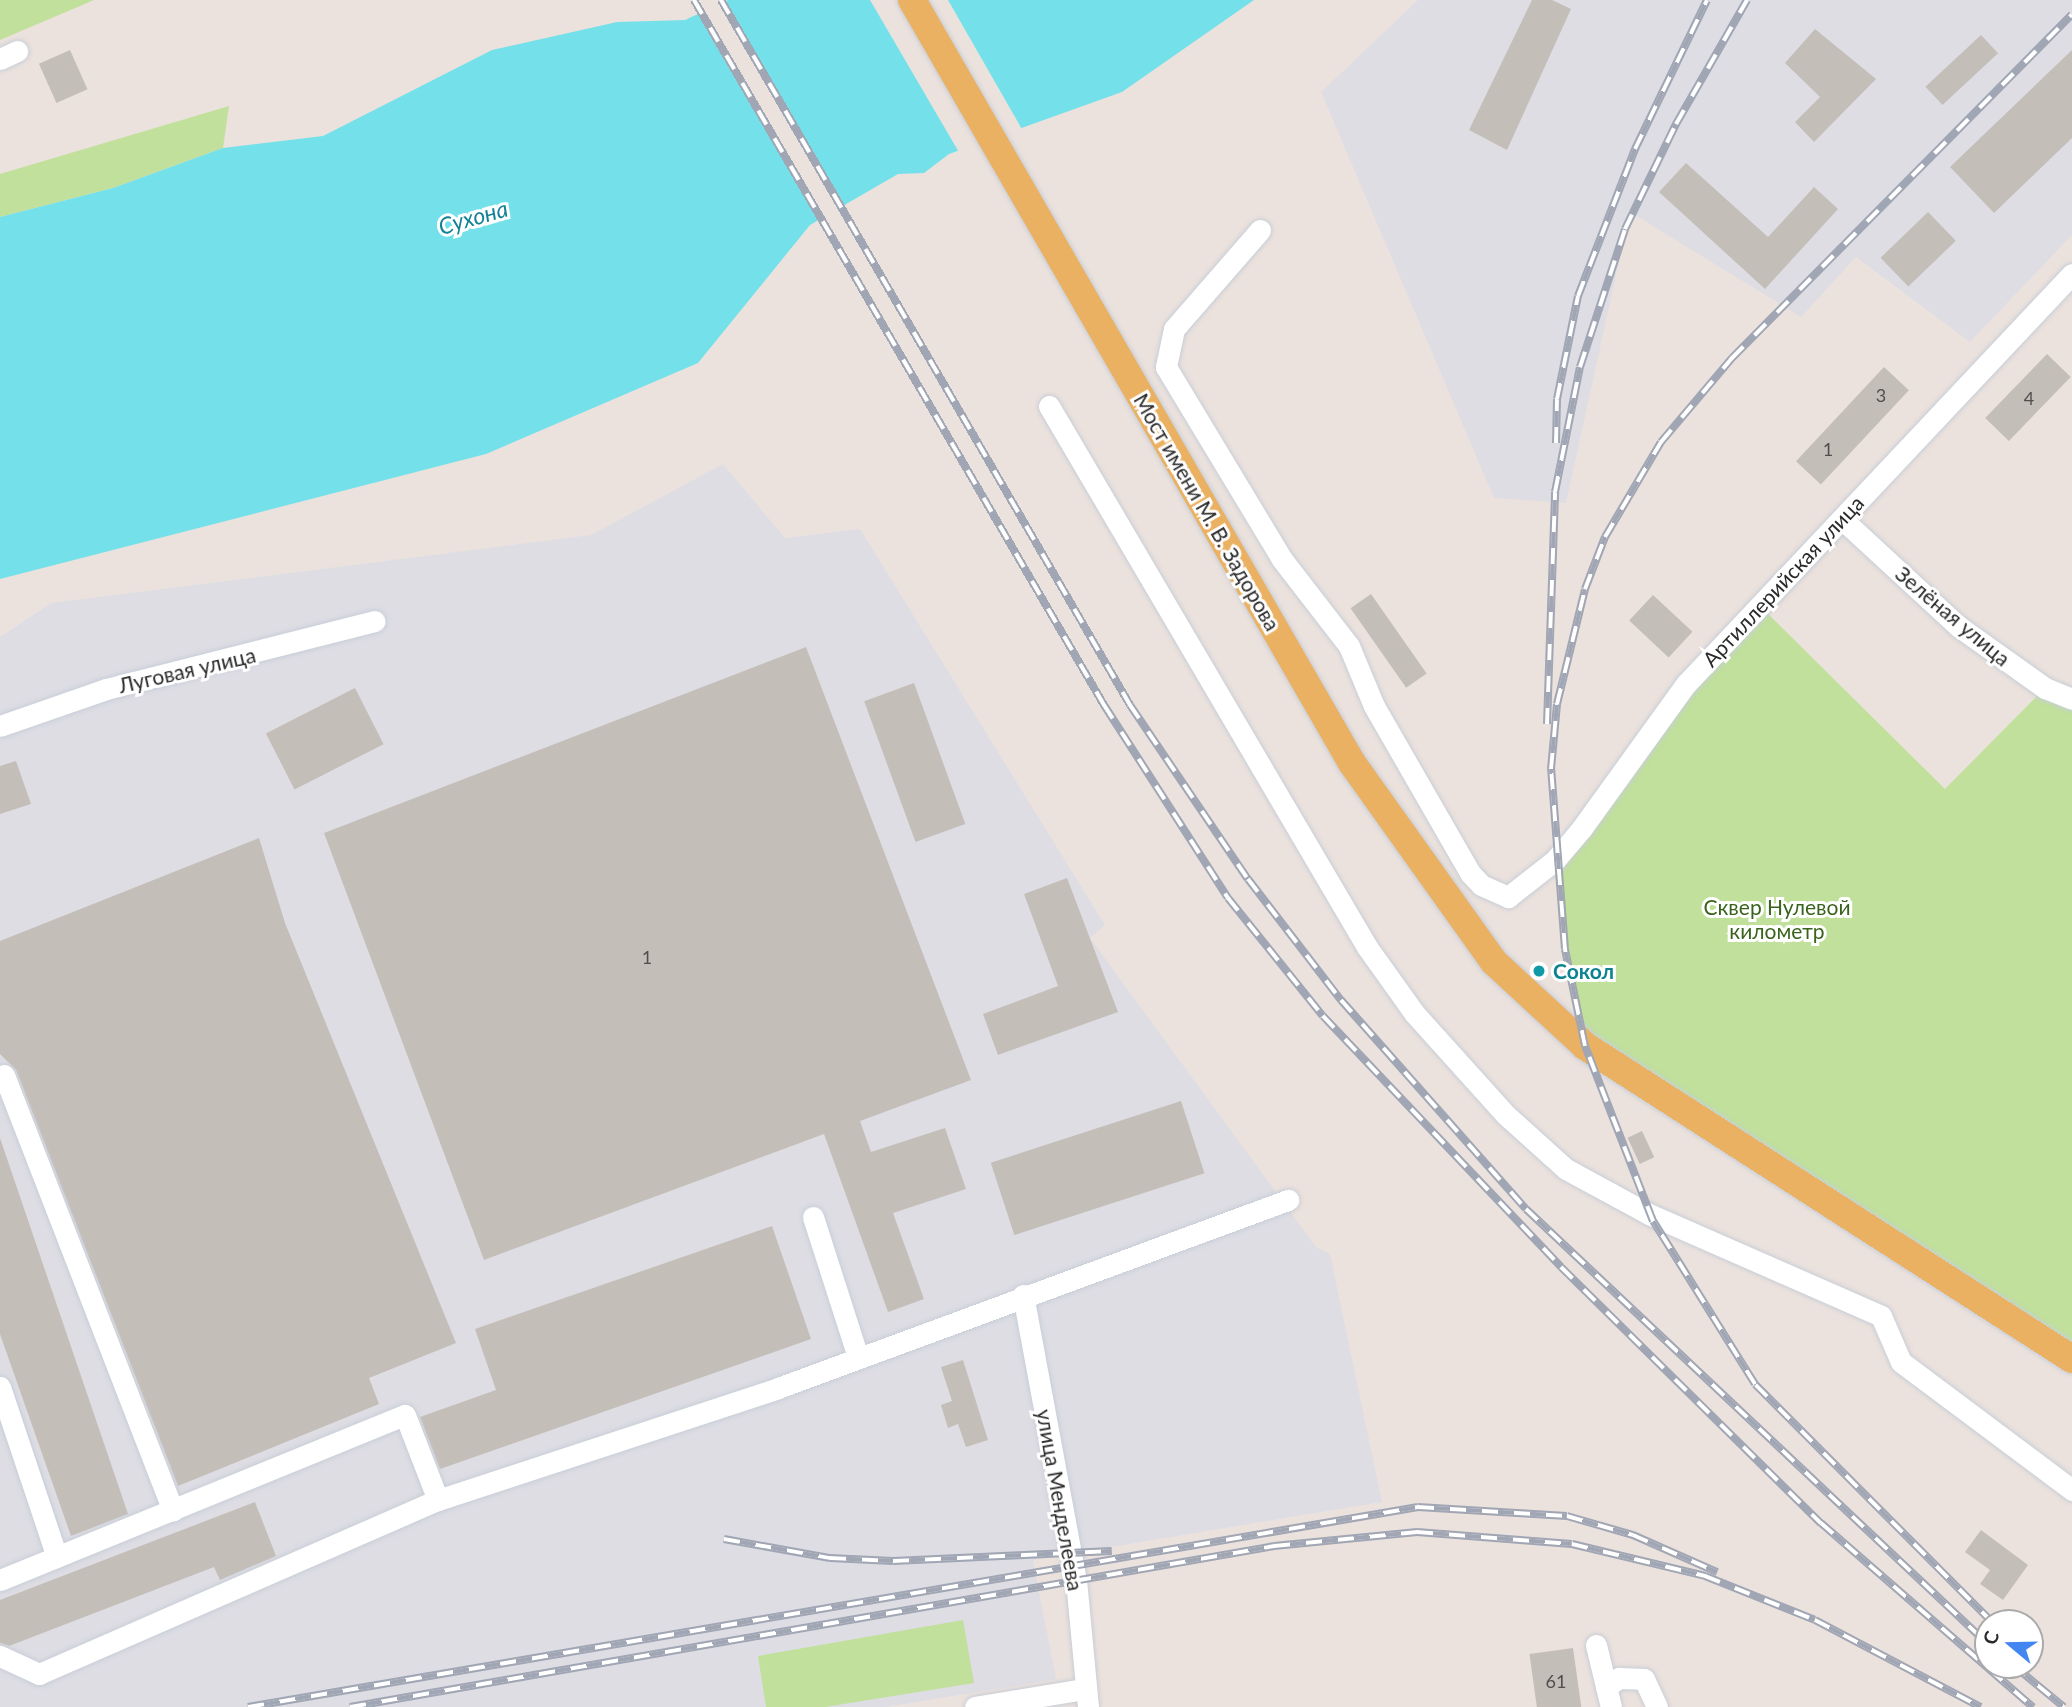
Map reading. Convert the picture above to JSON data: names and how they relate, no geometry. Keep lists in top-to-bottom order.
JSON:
{
  "streets": {
    "main road": ["Мост имени М. В. Задорова"],
    "street": [
      "Артиллерийская улица",
      "Зелёная улица",
      "Луговая улица",
      "улица Менделеева"
    ]
  },
  "crossings": [
    ["Артиллерийская улица", "Зелёная улица"]
  ],
  "water": ["Сухона"],
  "parks": ["Сквер Нулевой километр"],
  "places": ["Сокол"],
  "house_numbers": [
    "3",
    "4",
    "1",
    "1",
    "61"
  ],
  "north": "left"
}
